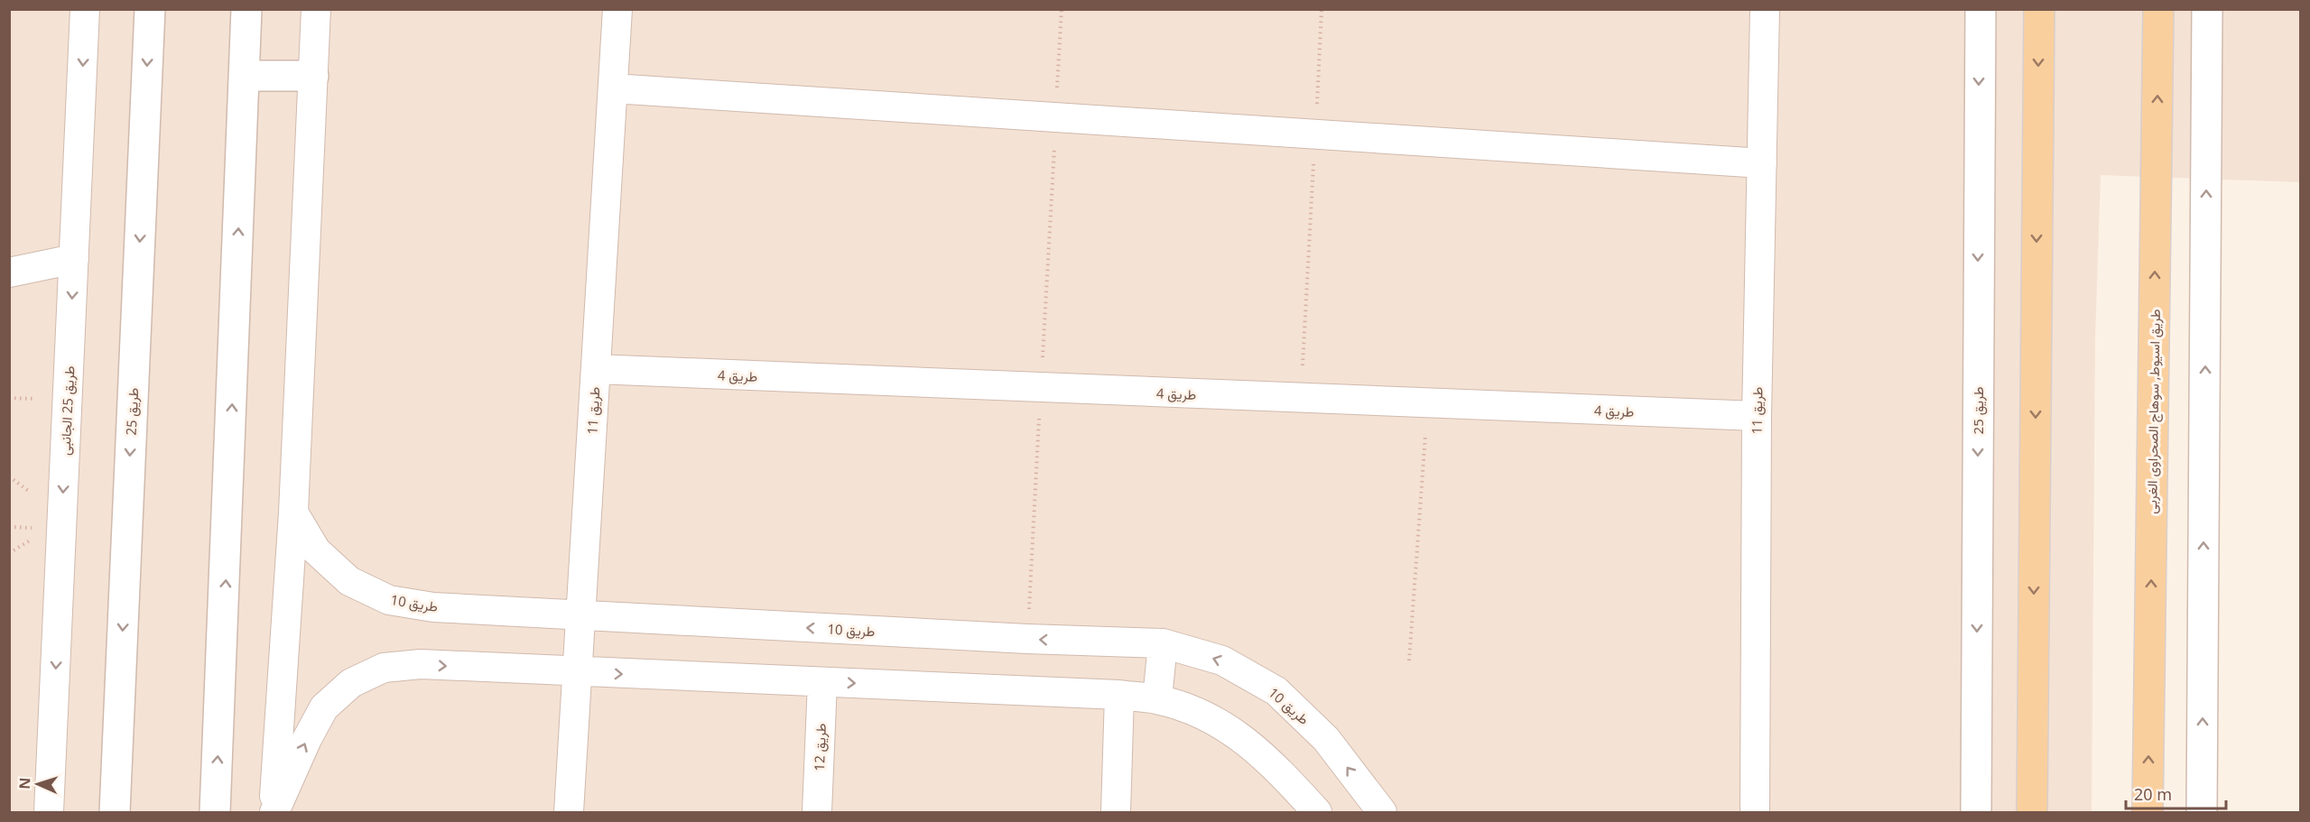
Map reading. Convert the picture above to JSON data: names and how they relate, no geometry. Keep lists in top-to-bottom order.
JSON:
{
  "streets": {
    "main road": ["طريق اسيوط, سوهاج الصحراوى الغربى"],
    "street": [
      "طريق 4",
      "طريق 25 الجانبى",
      "طريق 11",
      "طريق 25",
      "طريق 10",
      "طريق 12"
    ]
  },
  "crossings": [
    ["طريق 4", "طريق 11"],
    ["طريق 11", "طريق 10"]
  ],
  "scale_bar": "20 m",
  "north": "left"
}
